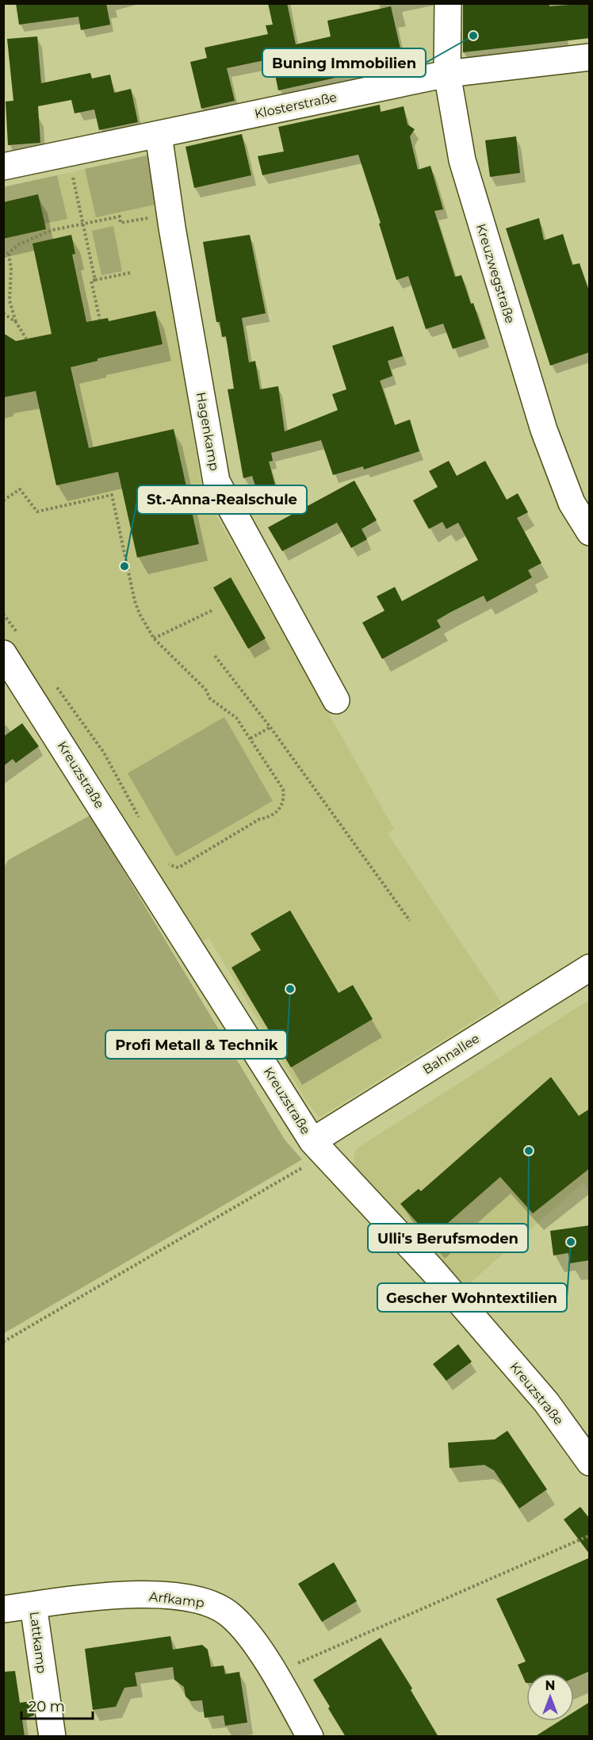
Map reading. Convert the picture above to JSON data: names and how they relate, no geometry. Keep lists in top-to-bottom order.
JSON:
{
  "streets": {
    "street": [
      "Klosterstraße",
      "Kreuzwegstraße",
      "Hagenkamp",
      "Kreuzstraße",
      "Bahnallee",
      "Arfkamp",
      "Lattkamp"
    ]
  },
  "crossings": [
    ["Klosterstraße", "Kreuzwegstraße"],
    ["Klosterstraße", "Hagenkamp"],
    ["Kreuzstraße", "Bahnallee"],
    ["Arfkamp", "Lattkamp"]
  ],
  "places": [
    "Buning Immobilien",
    "St.-Anna-Realschule",
    "Profi Metall & Technik",
    "Ulli's Berufsmoden",
    "Gescher Wohntextilien"
  ],
  "scale_bar": "20 m",
  "north": "top"
}
